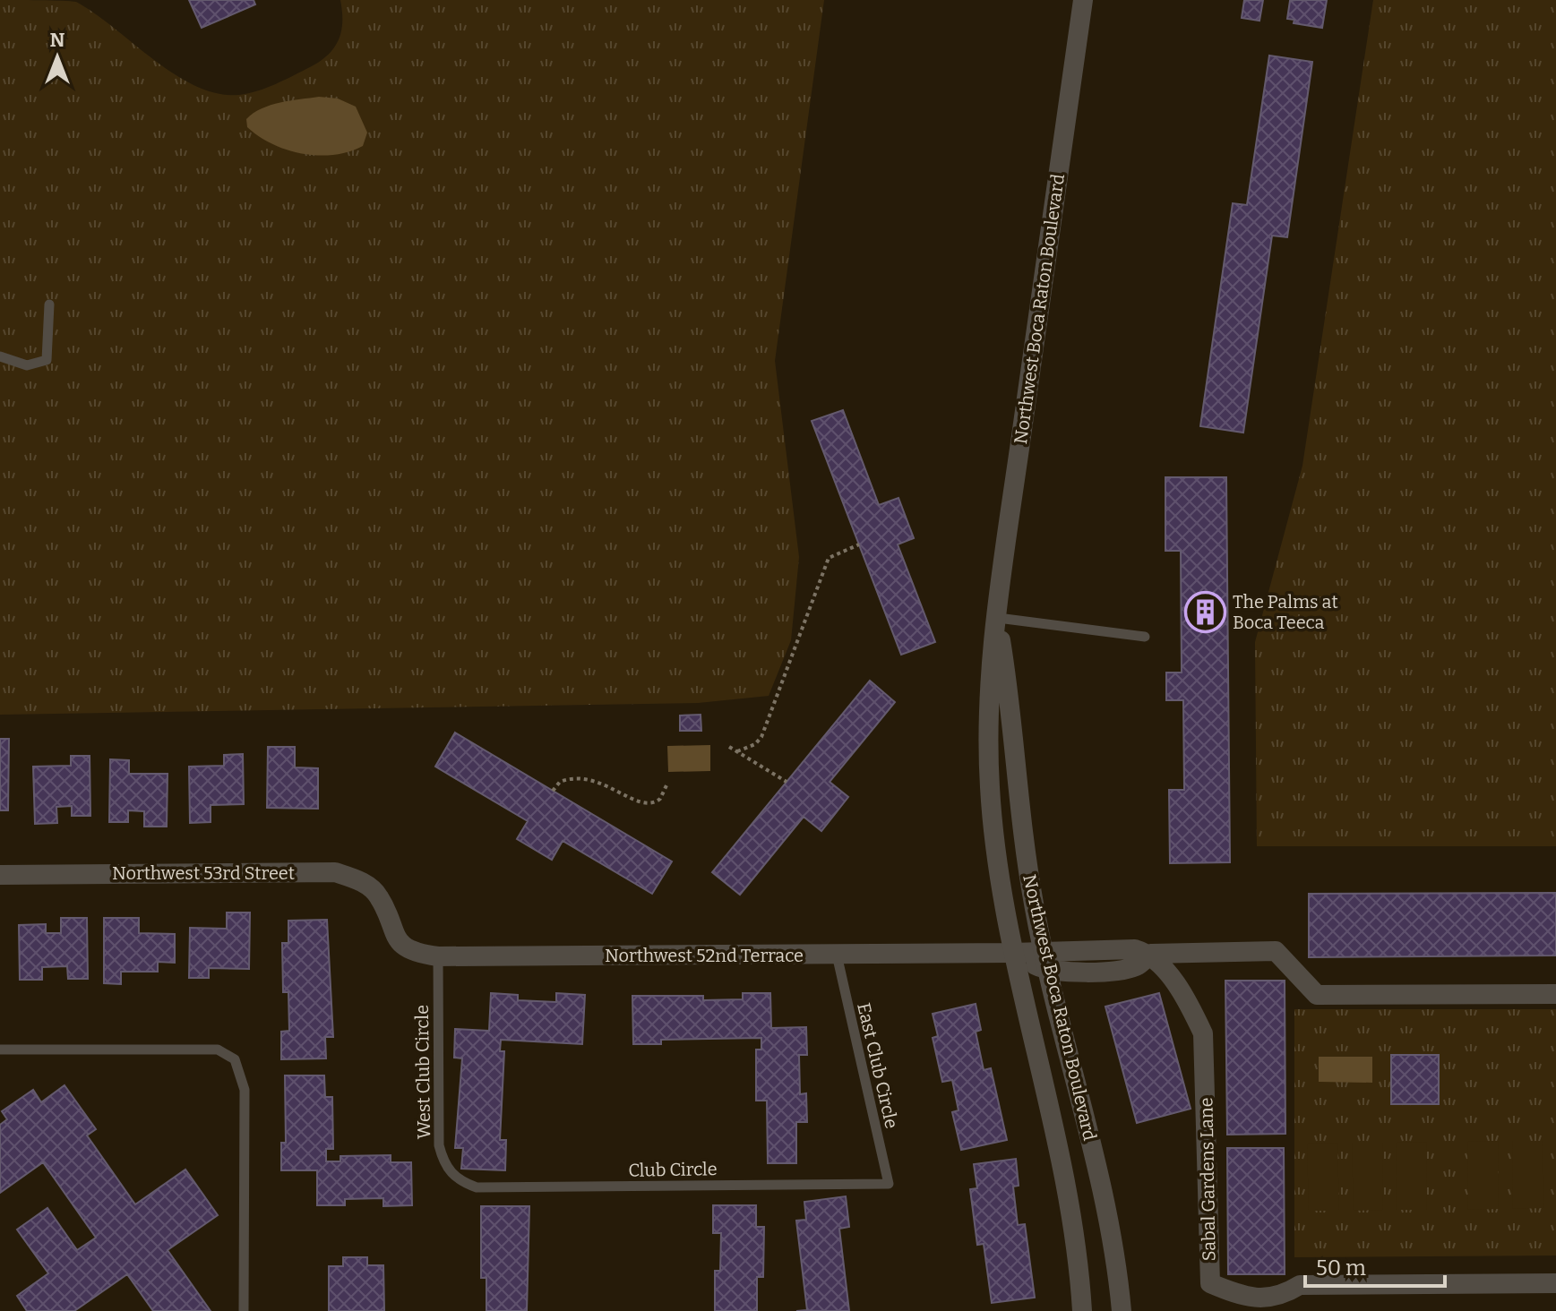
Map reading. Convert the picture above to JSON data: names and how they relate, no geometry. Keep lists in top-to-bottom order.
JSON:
{
  "streets": {
    "street": [
      "Northwest Boca Raton Boulevard",
      "Northwest 53rd Street",
      "Northwest 52nd Terrace",
      "Sabal Gardens Lane"
    ],
    "lane": ["East Club Circle", "West Club Circle", "Club Circle"]
  },
  "crossings": [
    ["Northwest Boca Raton Boulevard", "Northwest 52nd Terrace"],
    ["Northwest 53rd Street", "Northwest 52nd Terrace"],
    ["Northwest 52nd Terrace", "East Club Circle"],
    ["Northwest 52nd Terrace", "West Club Circle"],
    ["East Club Circle", "Club Circle"],
    ["West Club Circle", "Club Circle"]
  ],
  "places": {
    "building": ["The Palms at Boca Teeca"]
  },
  "scale_bar": "50 m",
  "north": "top"
}
